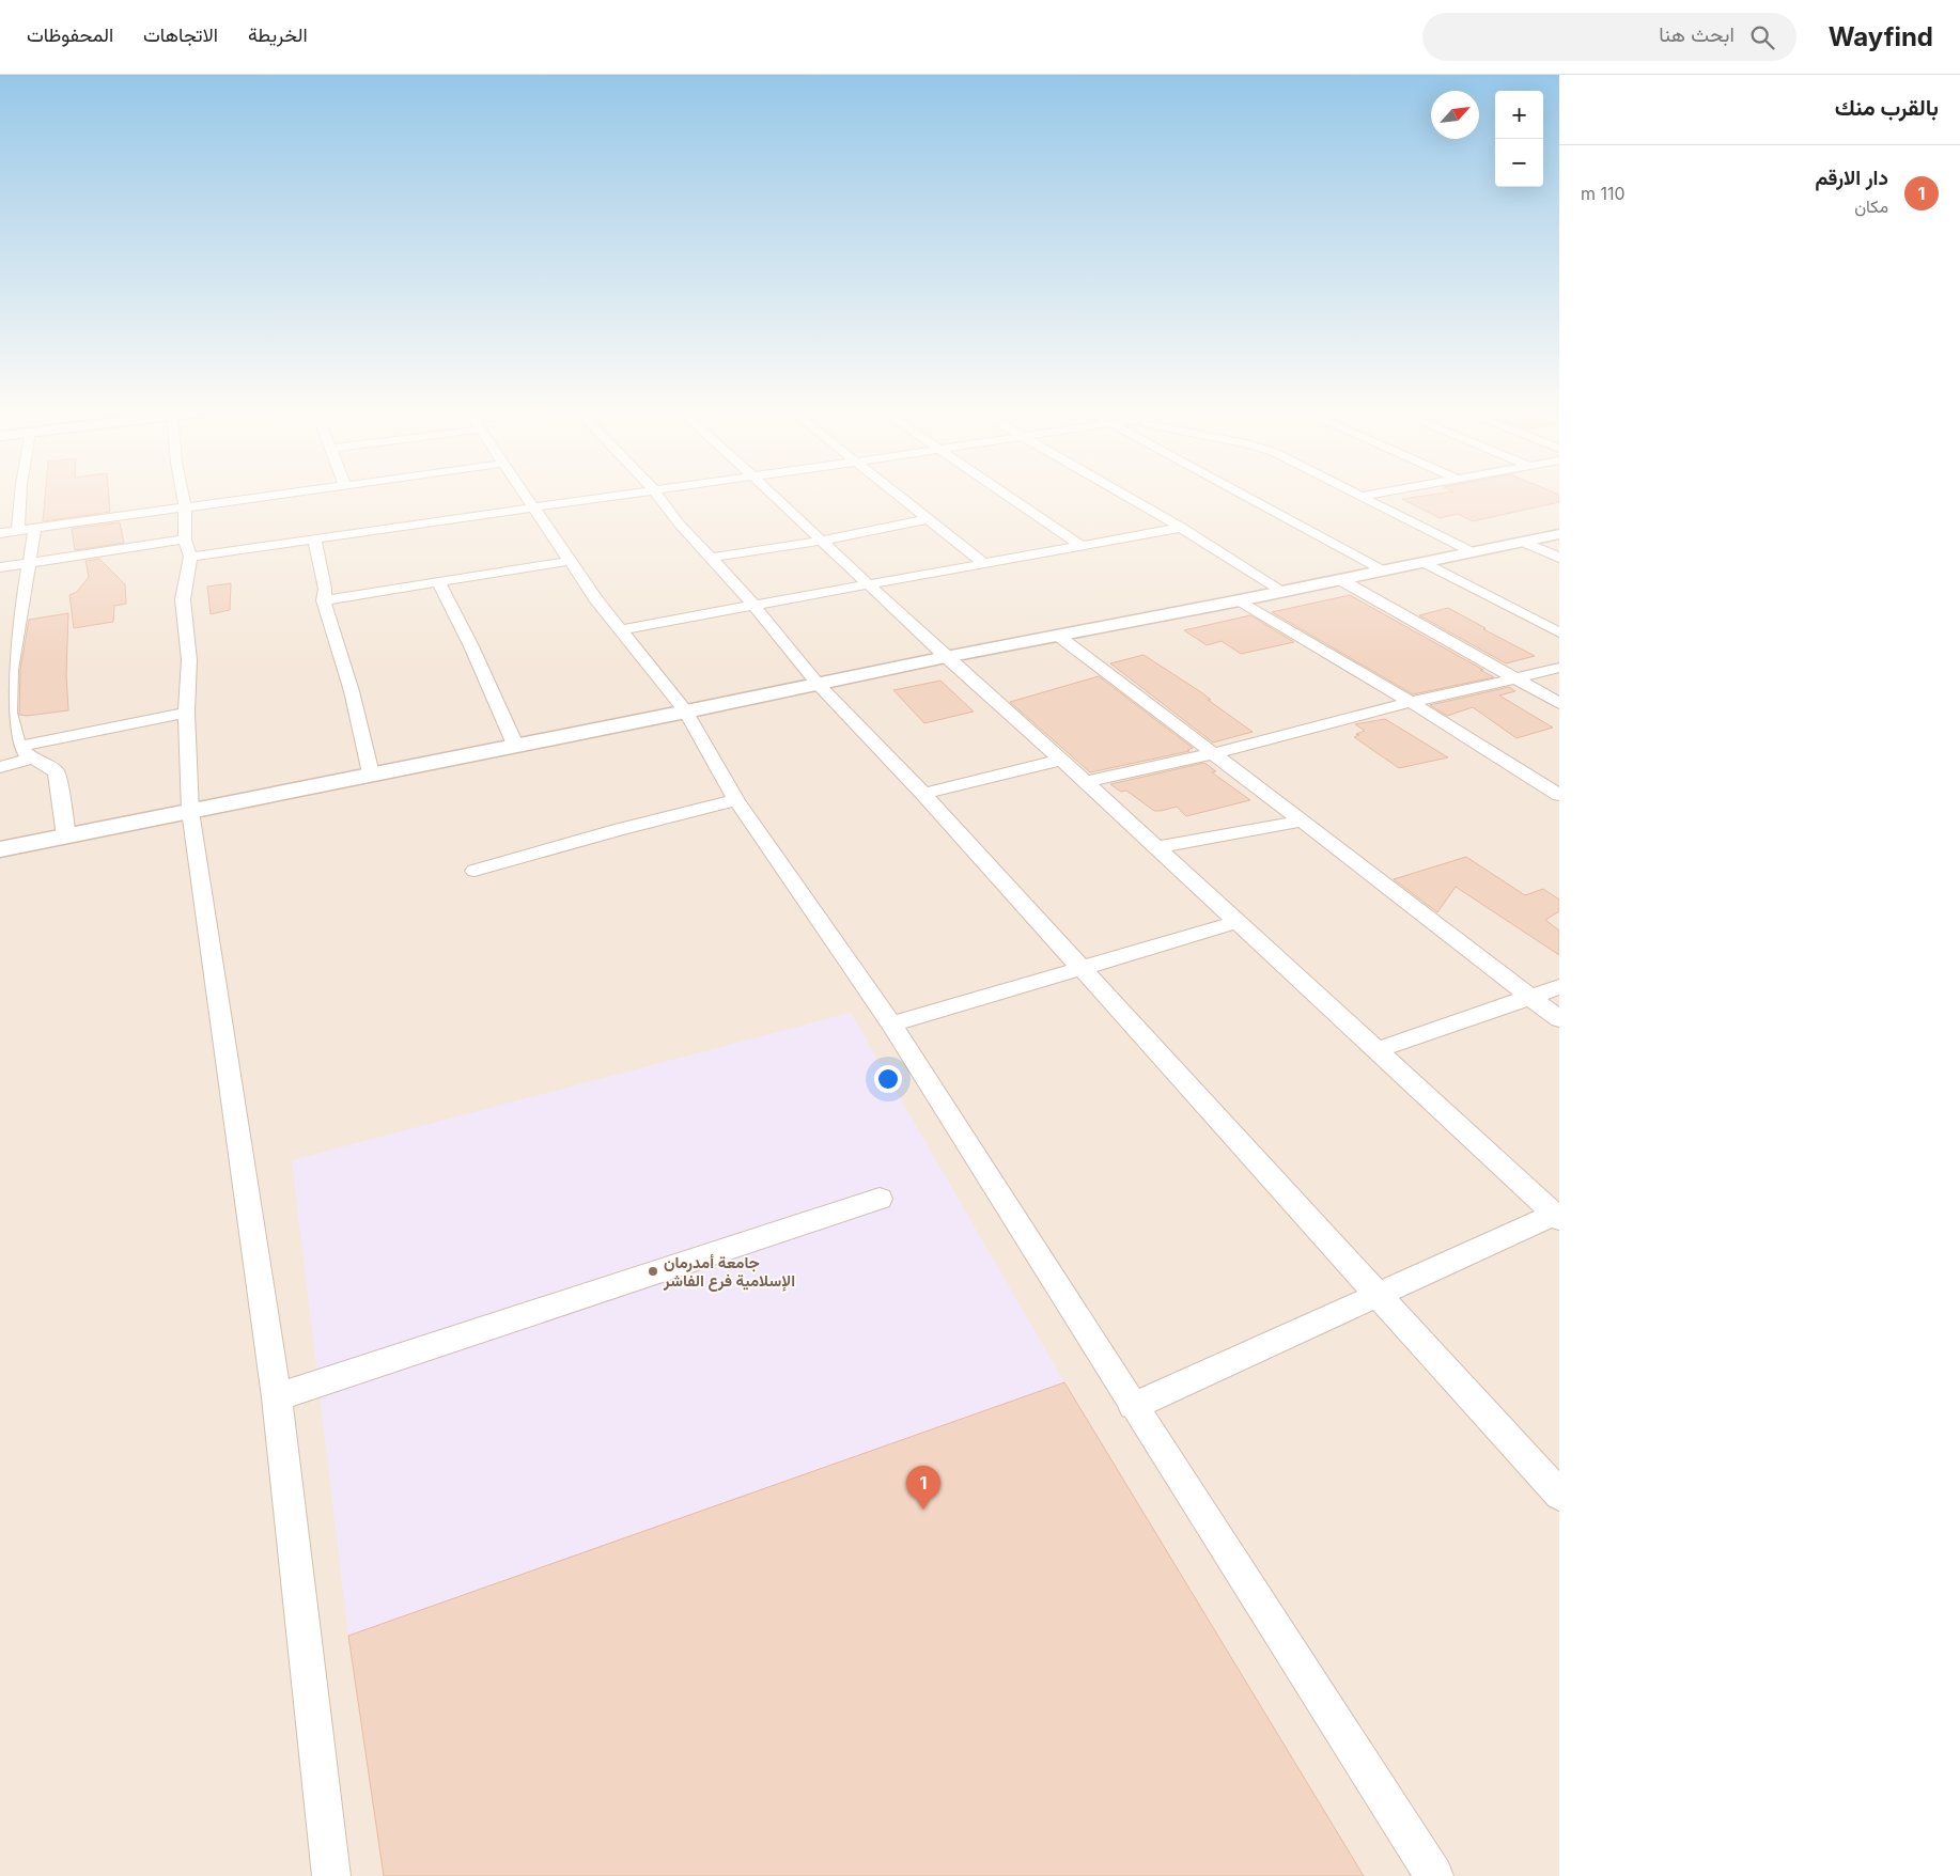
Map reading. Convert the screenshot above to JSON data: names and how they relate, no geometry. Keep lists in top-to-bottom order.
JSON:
{
  "places": ["جامعة أمدرمان الإسلامية فرع الفاشر"],
  "north": "top right",
  "page": {
    "header": "Wayfind",
    "search": "ابحث هنا",
    "nav": ["الخريطة", "الاتجاهات", "المحفوظات"],
    "heading": "بالقرب منك",
    "map_buttons": ["+", "−"],
    "list": [
      {
        "mark": "1",
        "name": "دار الارقم",
        "note": "مكان",
        "value": "110 m"
      }
    ],
    "pins": "1"
  }
}
